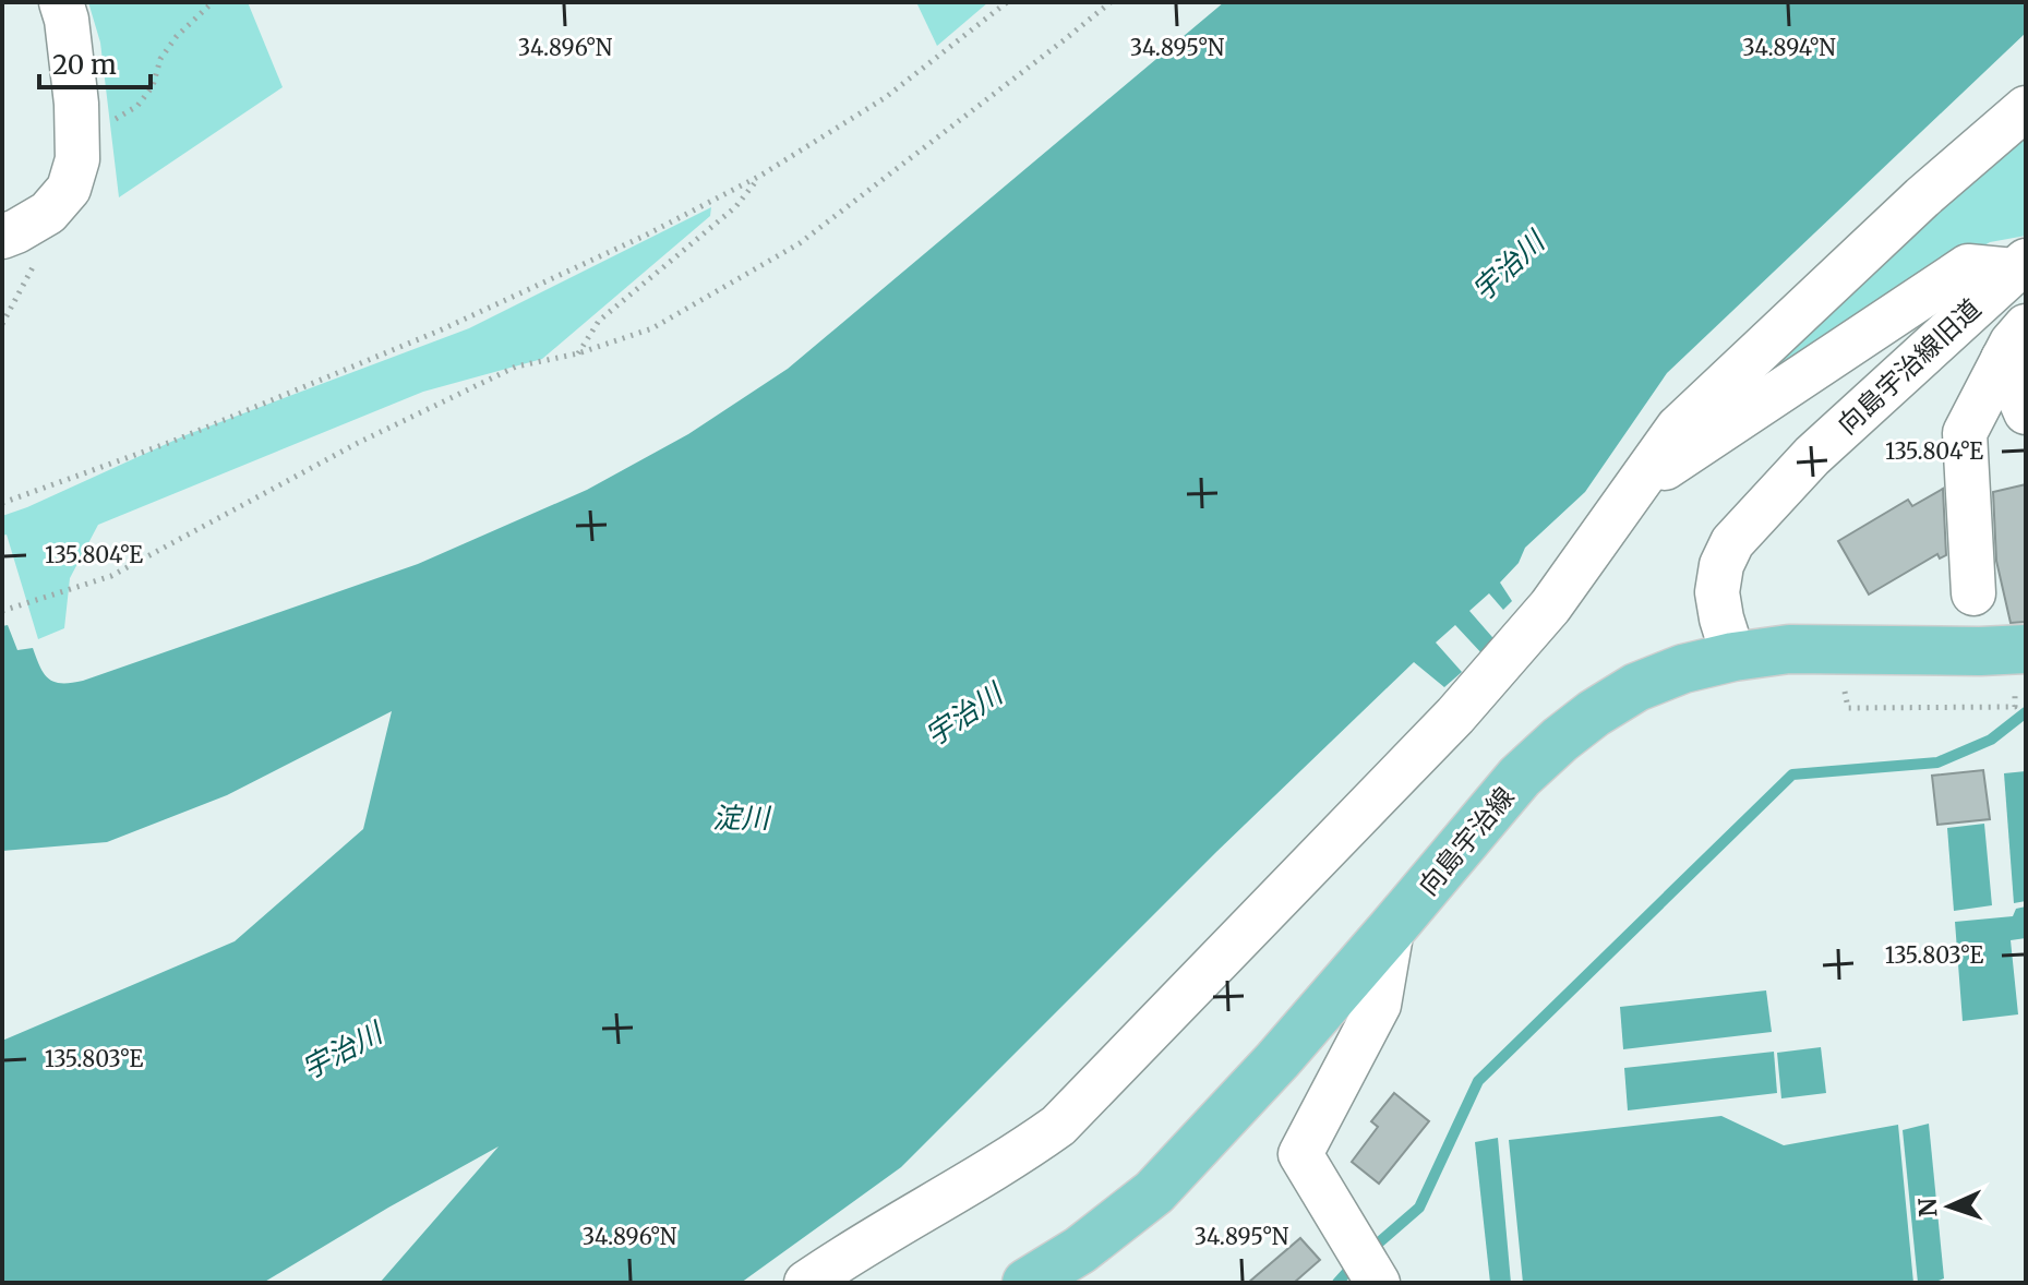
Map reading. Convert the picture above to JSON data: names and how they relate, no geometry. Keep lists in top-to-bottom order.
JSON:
{
  "streets": {
    "main road": ["向島宇治線"],
    "street": ["向島宇治線旧道"]
  },
  "crossings": [
    ["向島宇治線旧道", "向島宇治線"]
  ],
  "water": ["宇治川", "淀川"],
  "scale_bar": "20 m",
  "north": "left",
  "coordinates": [
    "34.896°N",
    "34.895°N",
    "34.894°N",
    "135.804°E",
    "135.803°E"
  ]
}
